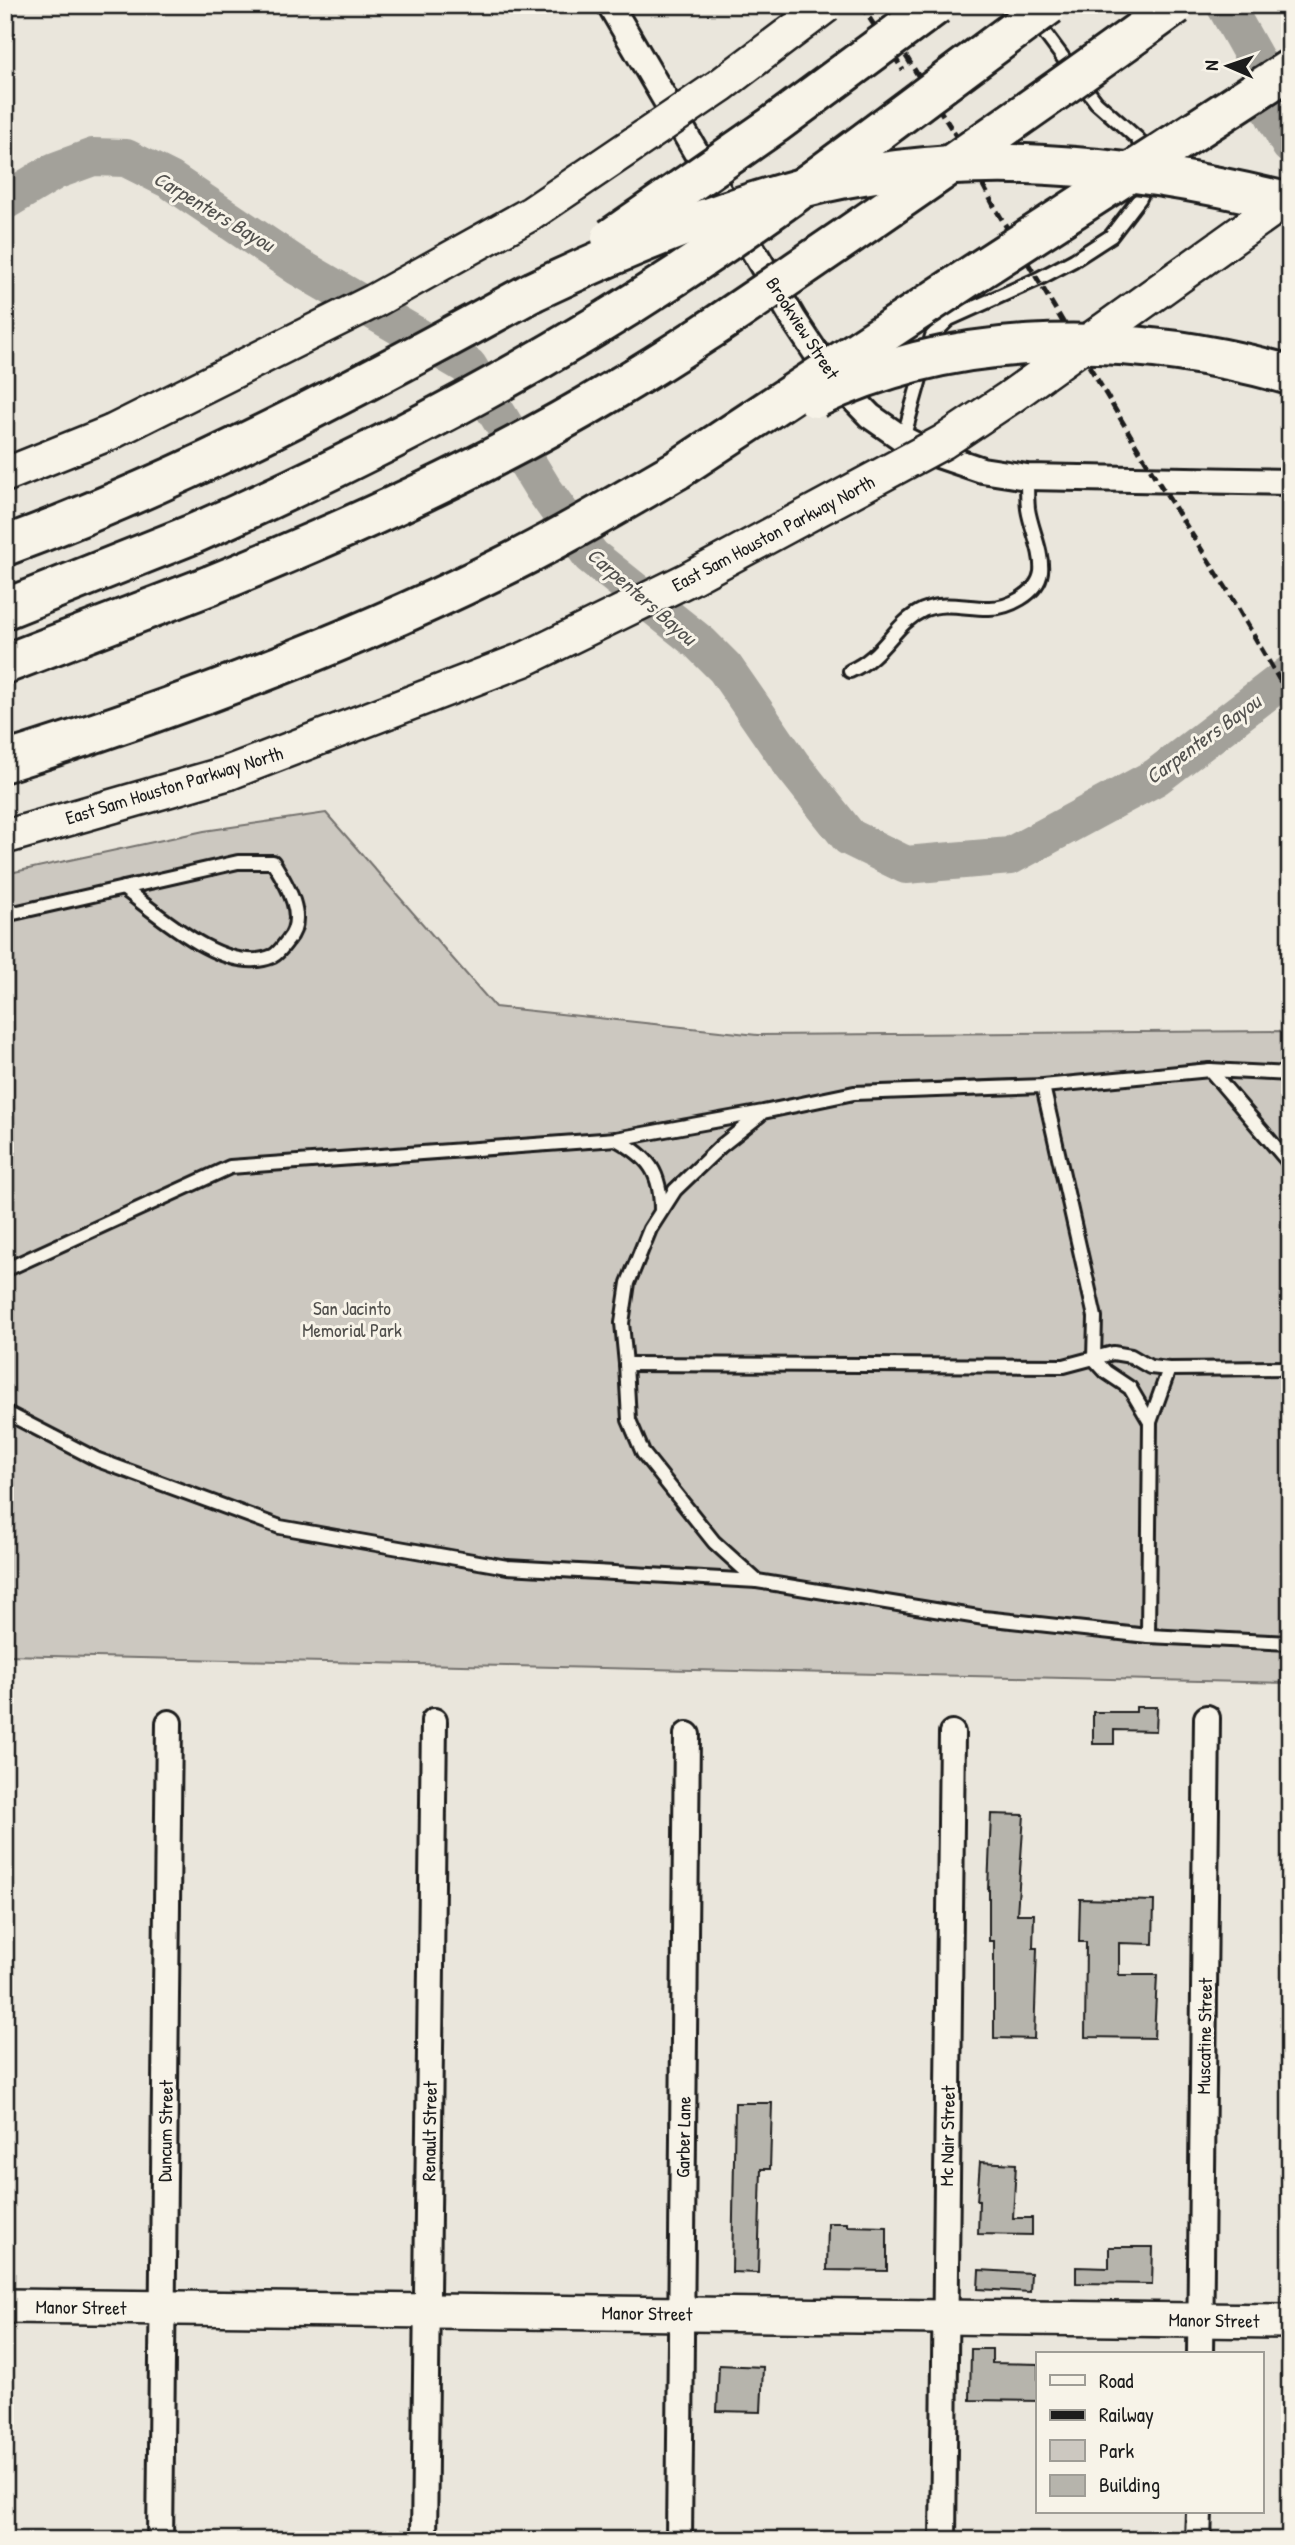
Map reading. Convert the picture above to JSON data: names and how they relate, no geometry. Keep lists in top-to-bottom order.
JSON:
{
  "streets": {
    "main road": ["East Sam Houston Parkway North", "Manor Street"],
    "street": [
      "Brookview Street",
      "Muscatine Street",
      "Duncum Street",
      "Renault Street",
      "Mc Nair Street",
      "Garber Lane"
    ]
  },
  "crossings": [
    ["Muscatine Street", "Manor Street"],
    ["Duncum Street", "Manor Street"],
    ["Renault Street", "Manor Street"],
    ["Mc Nair Street", "Manor Street"],
    ["Garber Lane", "Manor Street"]
  ],
  "water": ["Carpenters Bayou"],
  "parks": ["San Jacinto Memorial Park"],
  "legend": [
    "Road",
    "Railway",
    "Park",
    "Building"
  ],
  "north": "left"
}
